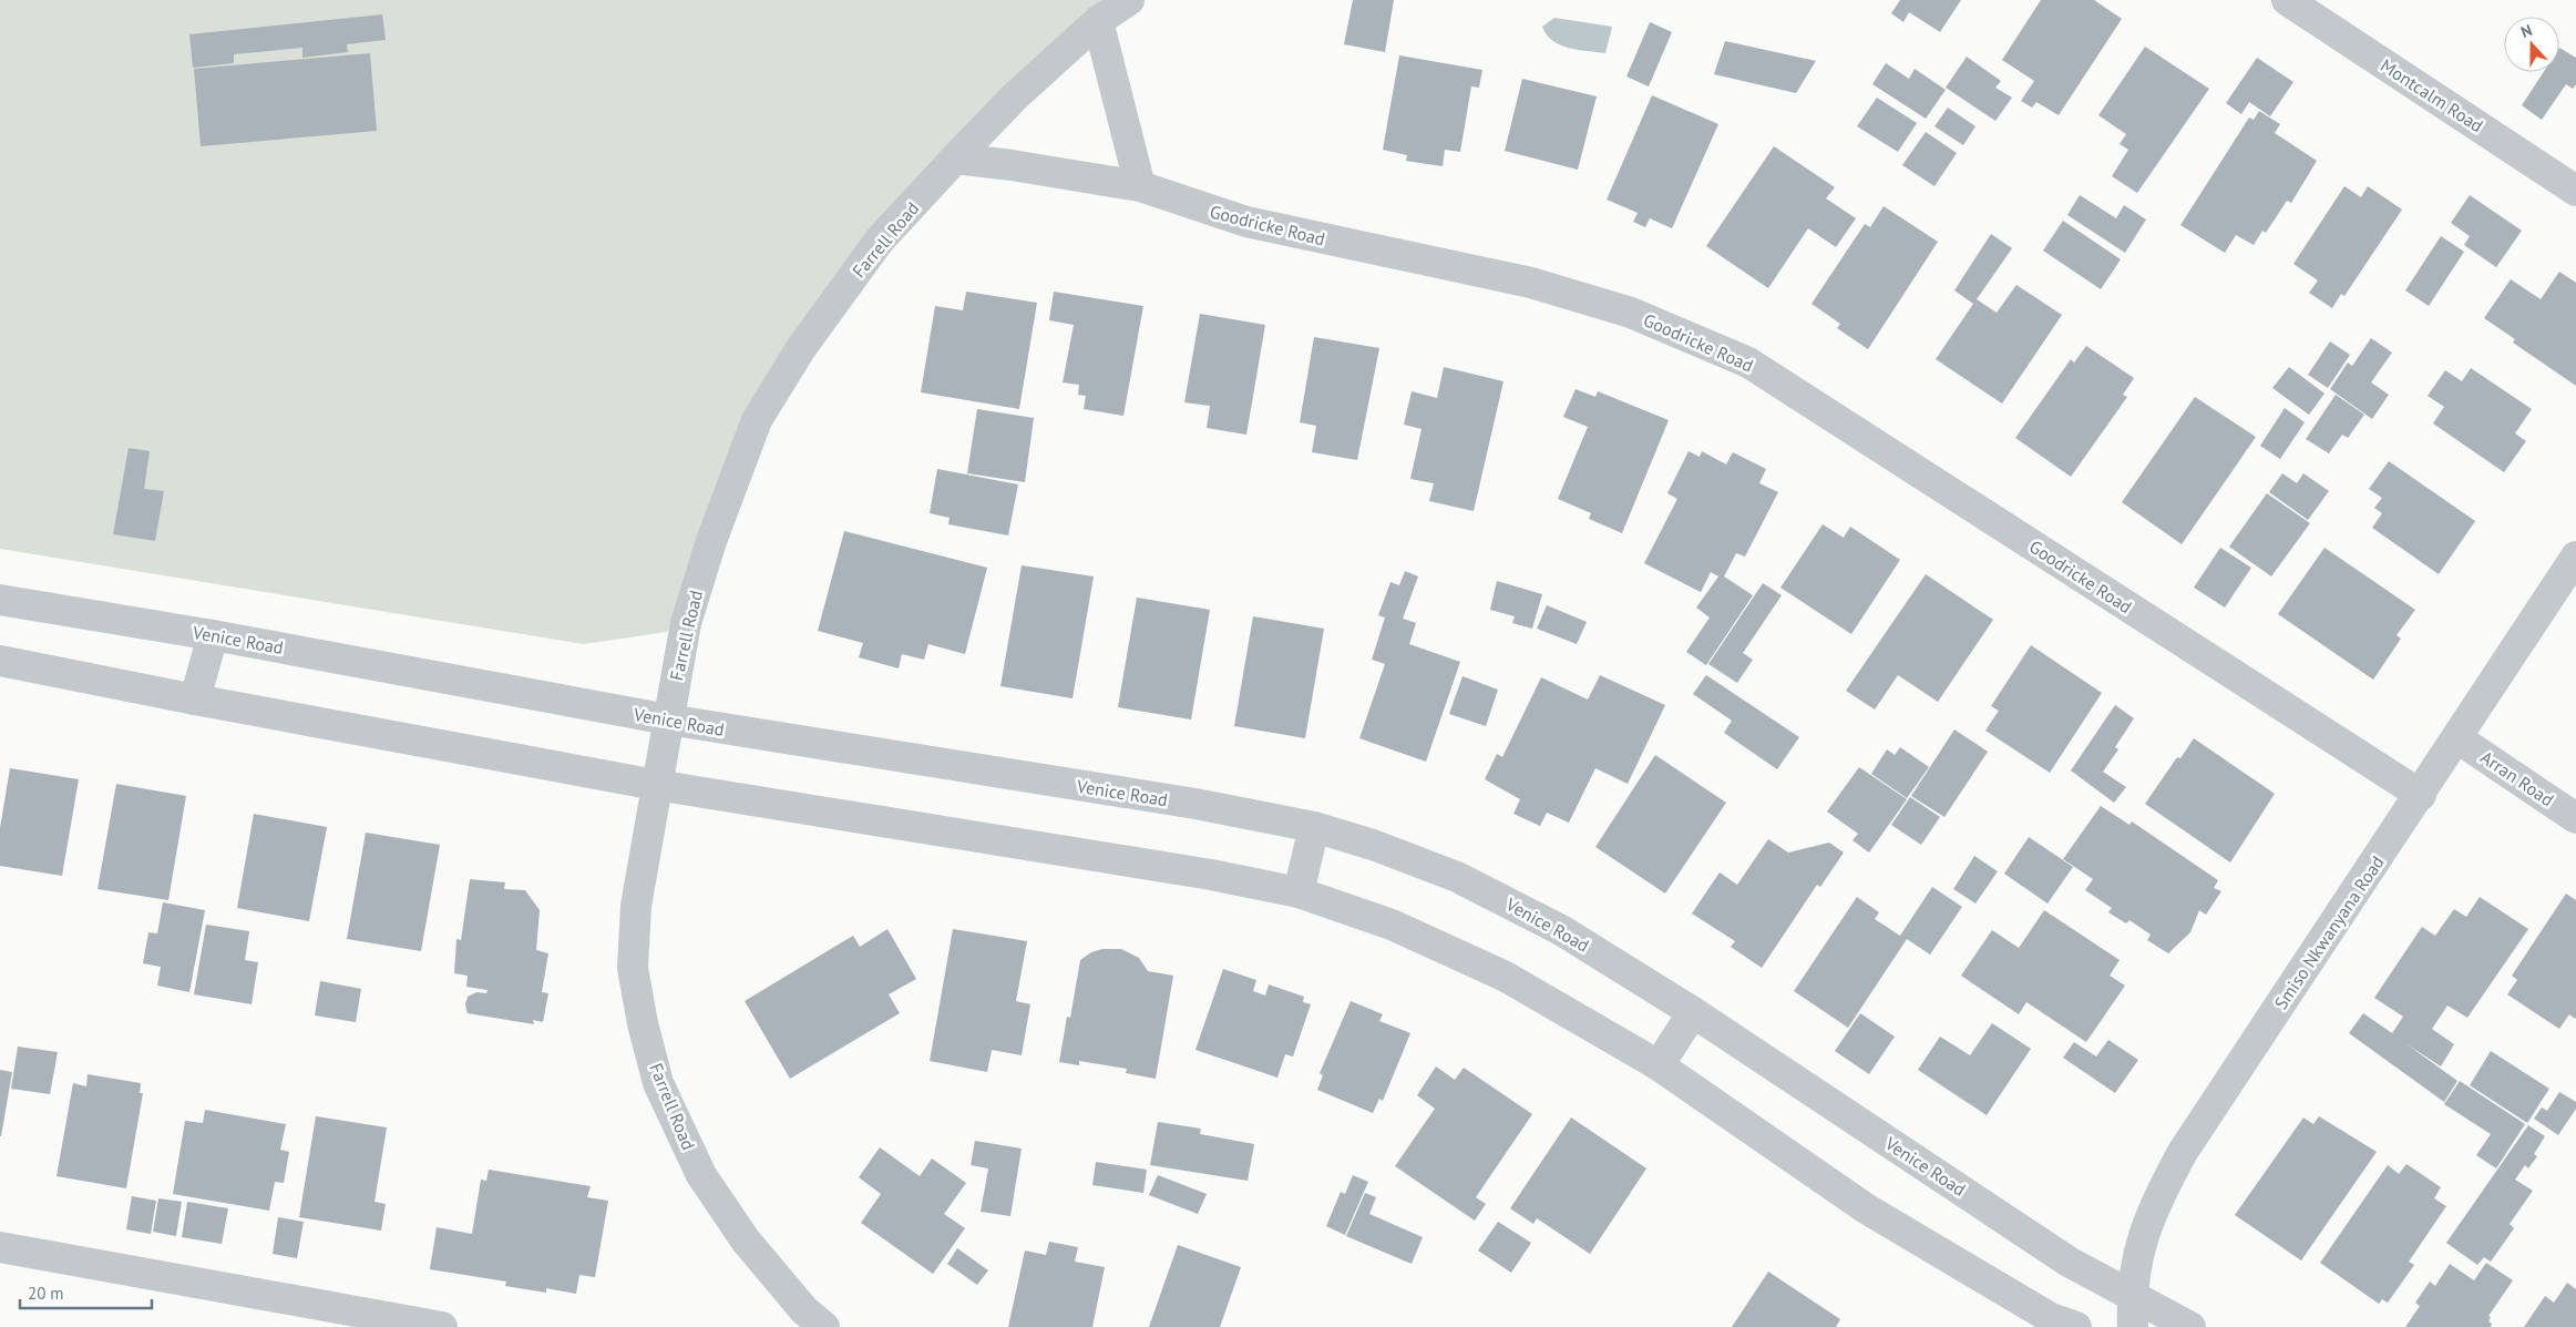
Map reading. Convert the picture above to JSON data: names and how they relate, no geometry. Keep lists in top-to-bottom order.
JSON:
{
  "streets": {
    "street": [
      "Montcalm Road",
      "Goodricke Road",
      "Farrell Road",
      "Venice Road",
      "Arran Road",
      "Smiso Nkwanyana Road"
    ]
  },
  "crossings": [
    ["Goodricke Road", "Farrell Road"],
    ["Goodricke Road", "Smiso Nkwanyana Road"],
    ["Farrell Road", "Venice Road"],
    ["Venice Road", "Smiso Nkwanyana Road"],
    ["Arran Road", "Smiso Nkwanyana Road"]
  ],
  "scale_bar": "20 m",
  "north": "top"
}
